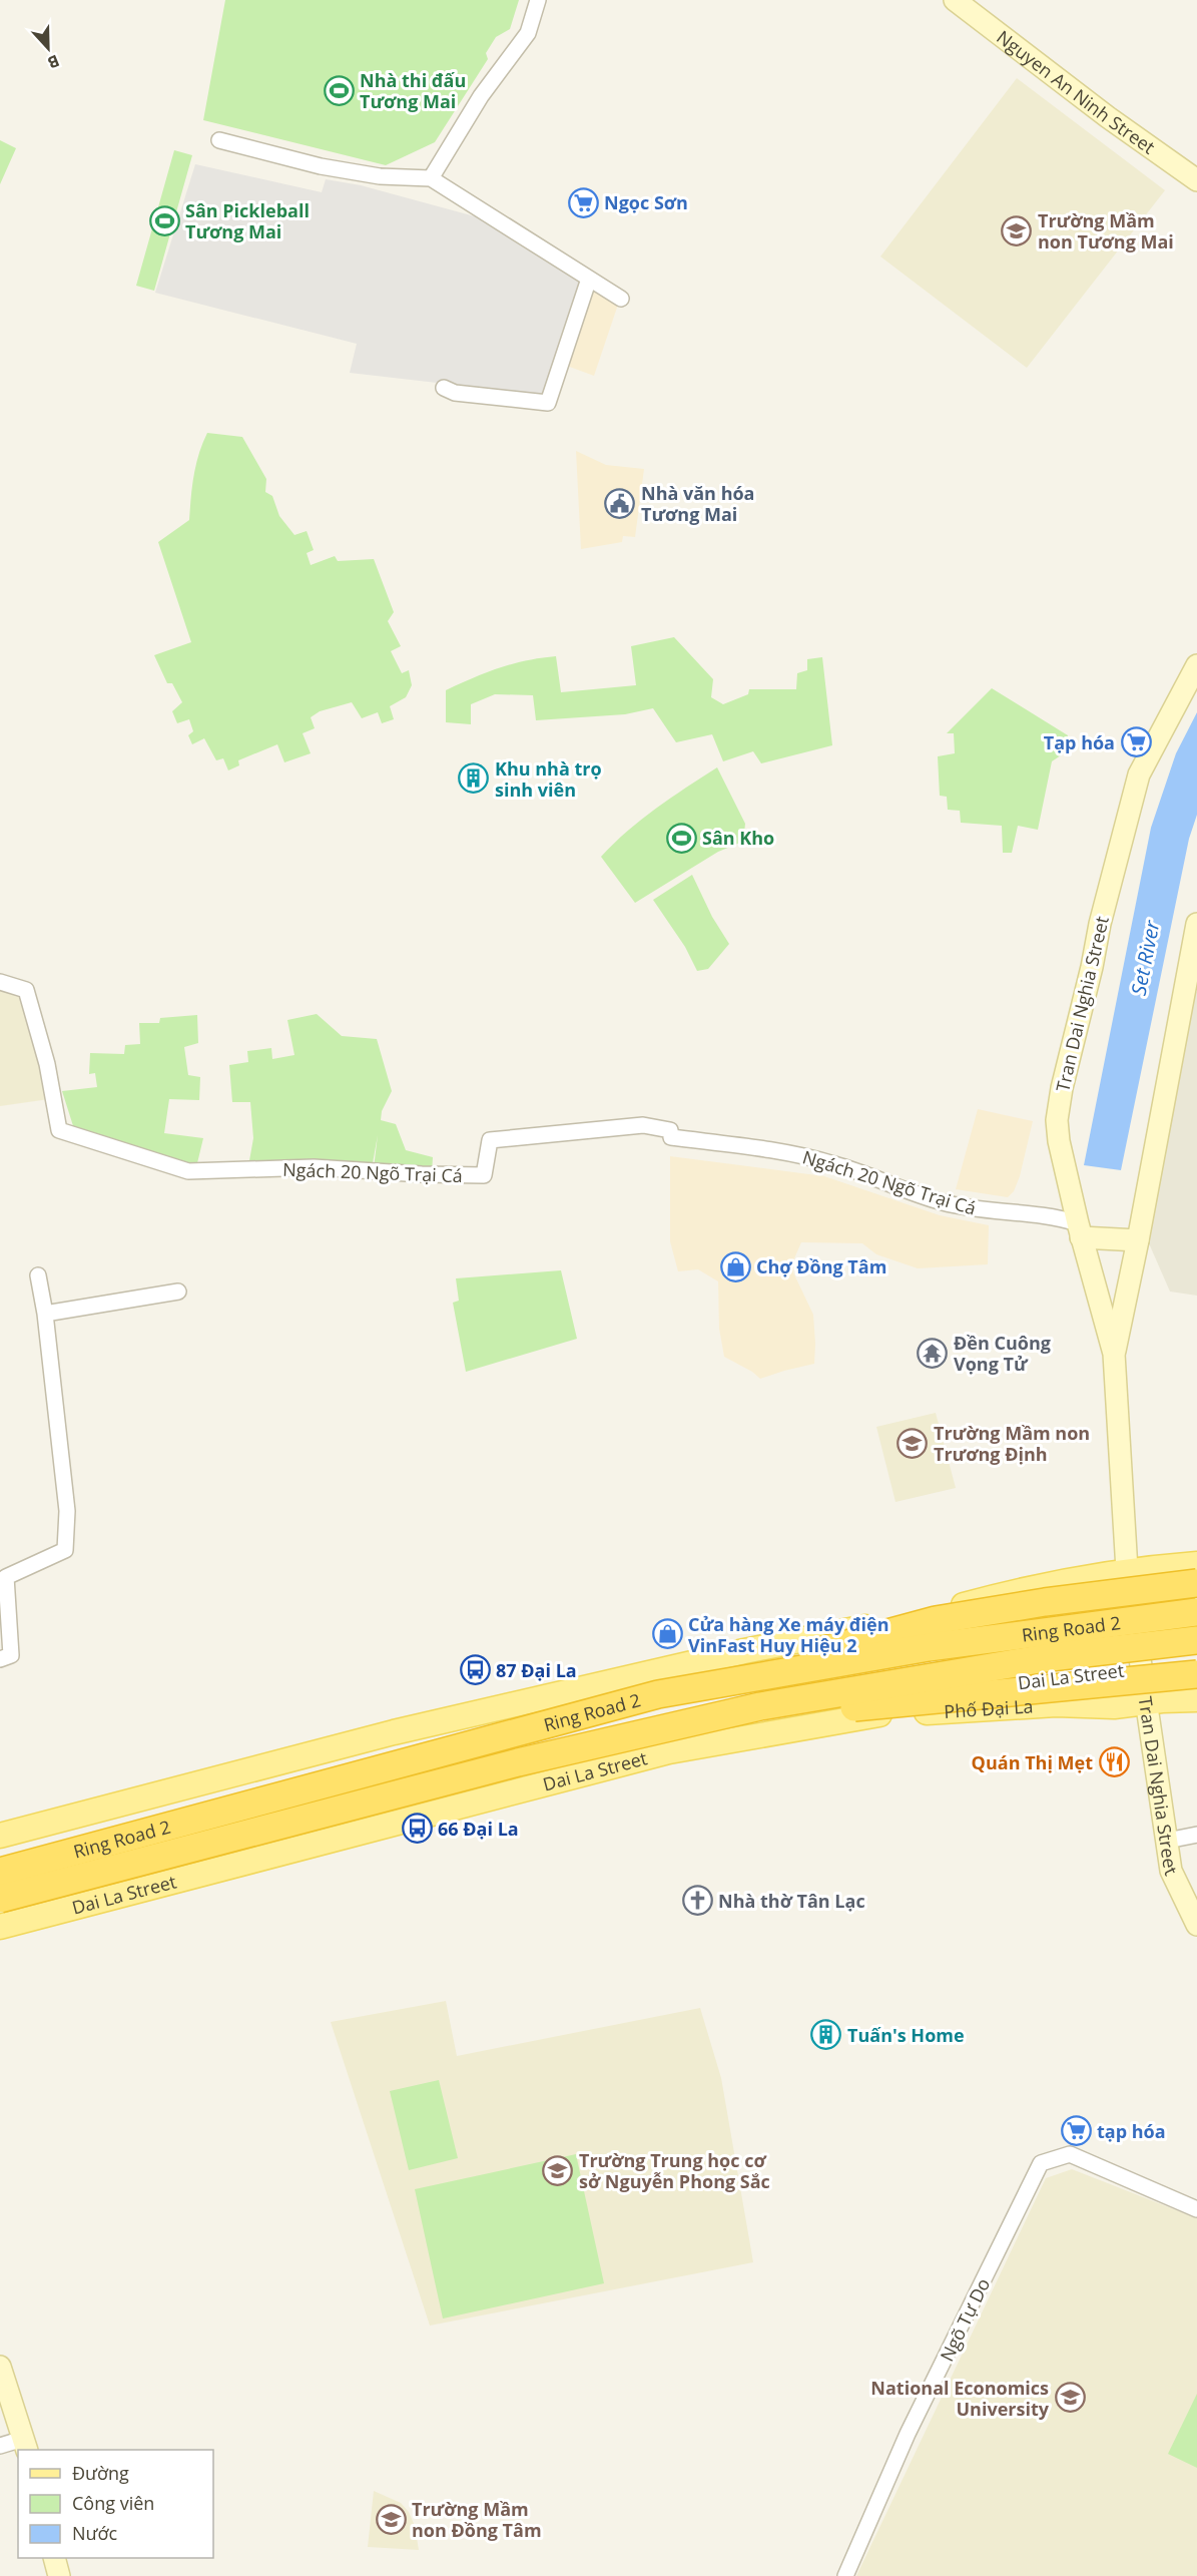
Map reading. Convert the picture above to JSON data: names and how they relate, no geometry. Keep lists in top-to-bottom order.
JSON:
{
  "streets": {
    "highway": ["Ring Road 2"],
    "main road": ["Dai La Street"],
    "street": [
      "Nguyen An Ninh Street",
      "Tran Dai Nghia Street",
      "Ngách 20 Ngõ Trại Cá",
      "Ngõ Tự Do"
    ]
  },
  "crossings": [
    ["Tran Dai Nghia Street", "Ngách 20 Ngõ Trại Cá"],
    ["Tran Dai Nghia Street", "Dai La Street"]
  ],
  "water": ["Set River"],
  "places": {
    "sports": ["Nhà thi đấu Tương Mai", "Sân Pickleball Tương Mai", "Sân Kho"],
    "supermarket": ["Ngọc Sơn", "Tạp hóa", "tạp hóa"],
    "school or university": [
      "Trường Mầm non Tương Mai",
      "Trường Mầm non Trương Định",
      "Trường Trung học cơ sở Nguyễn Phong Sắc",
      "National Economics University",
      "Trường Mầm non Đồng Tâm"
    ],
    "public building": ["Nhà văn hóa Tương Mai"],
    "building": ["Khu nhà trọ sinh viên", "Tuấn's Home"],
    "shop": ["Chợ Đồng Tâm", "Cửa hàng Xe máy điện VinFast Huy Hiệu 2"],
    "temple": ["Đền Cuông Vọng Tử"],
    "bus stop": ["87 Đại La", "66 Đại La"],
    "restaurant": ["Quán Thị Mẹt"],
    "church": ["Nhà thờ Tân Lạc"]
  },
  "legend": ["Đường", "Công viên", "Nước"],
  "north": "bottom"
}
